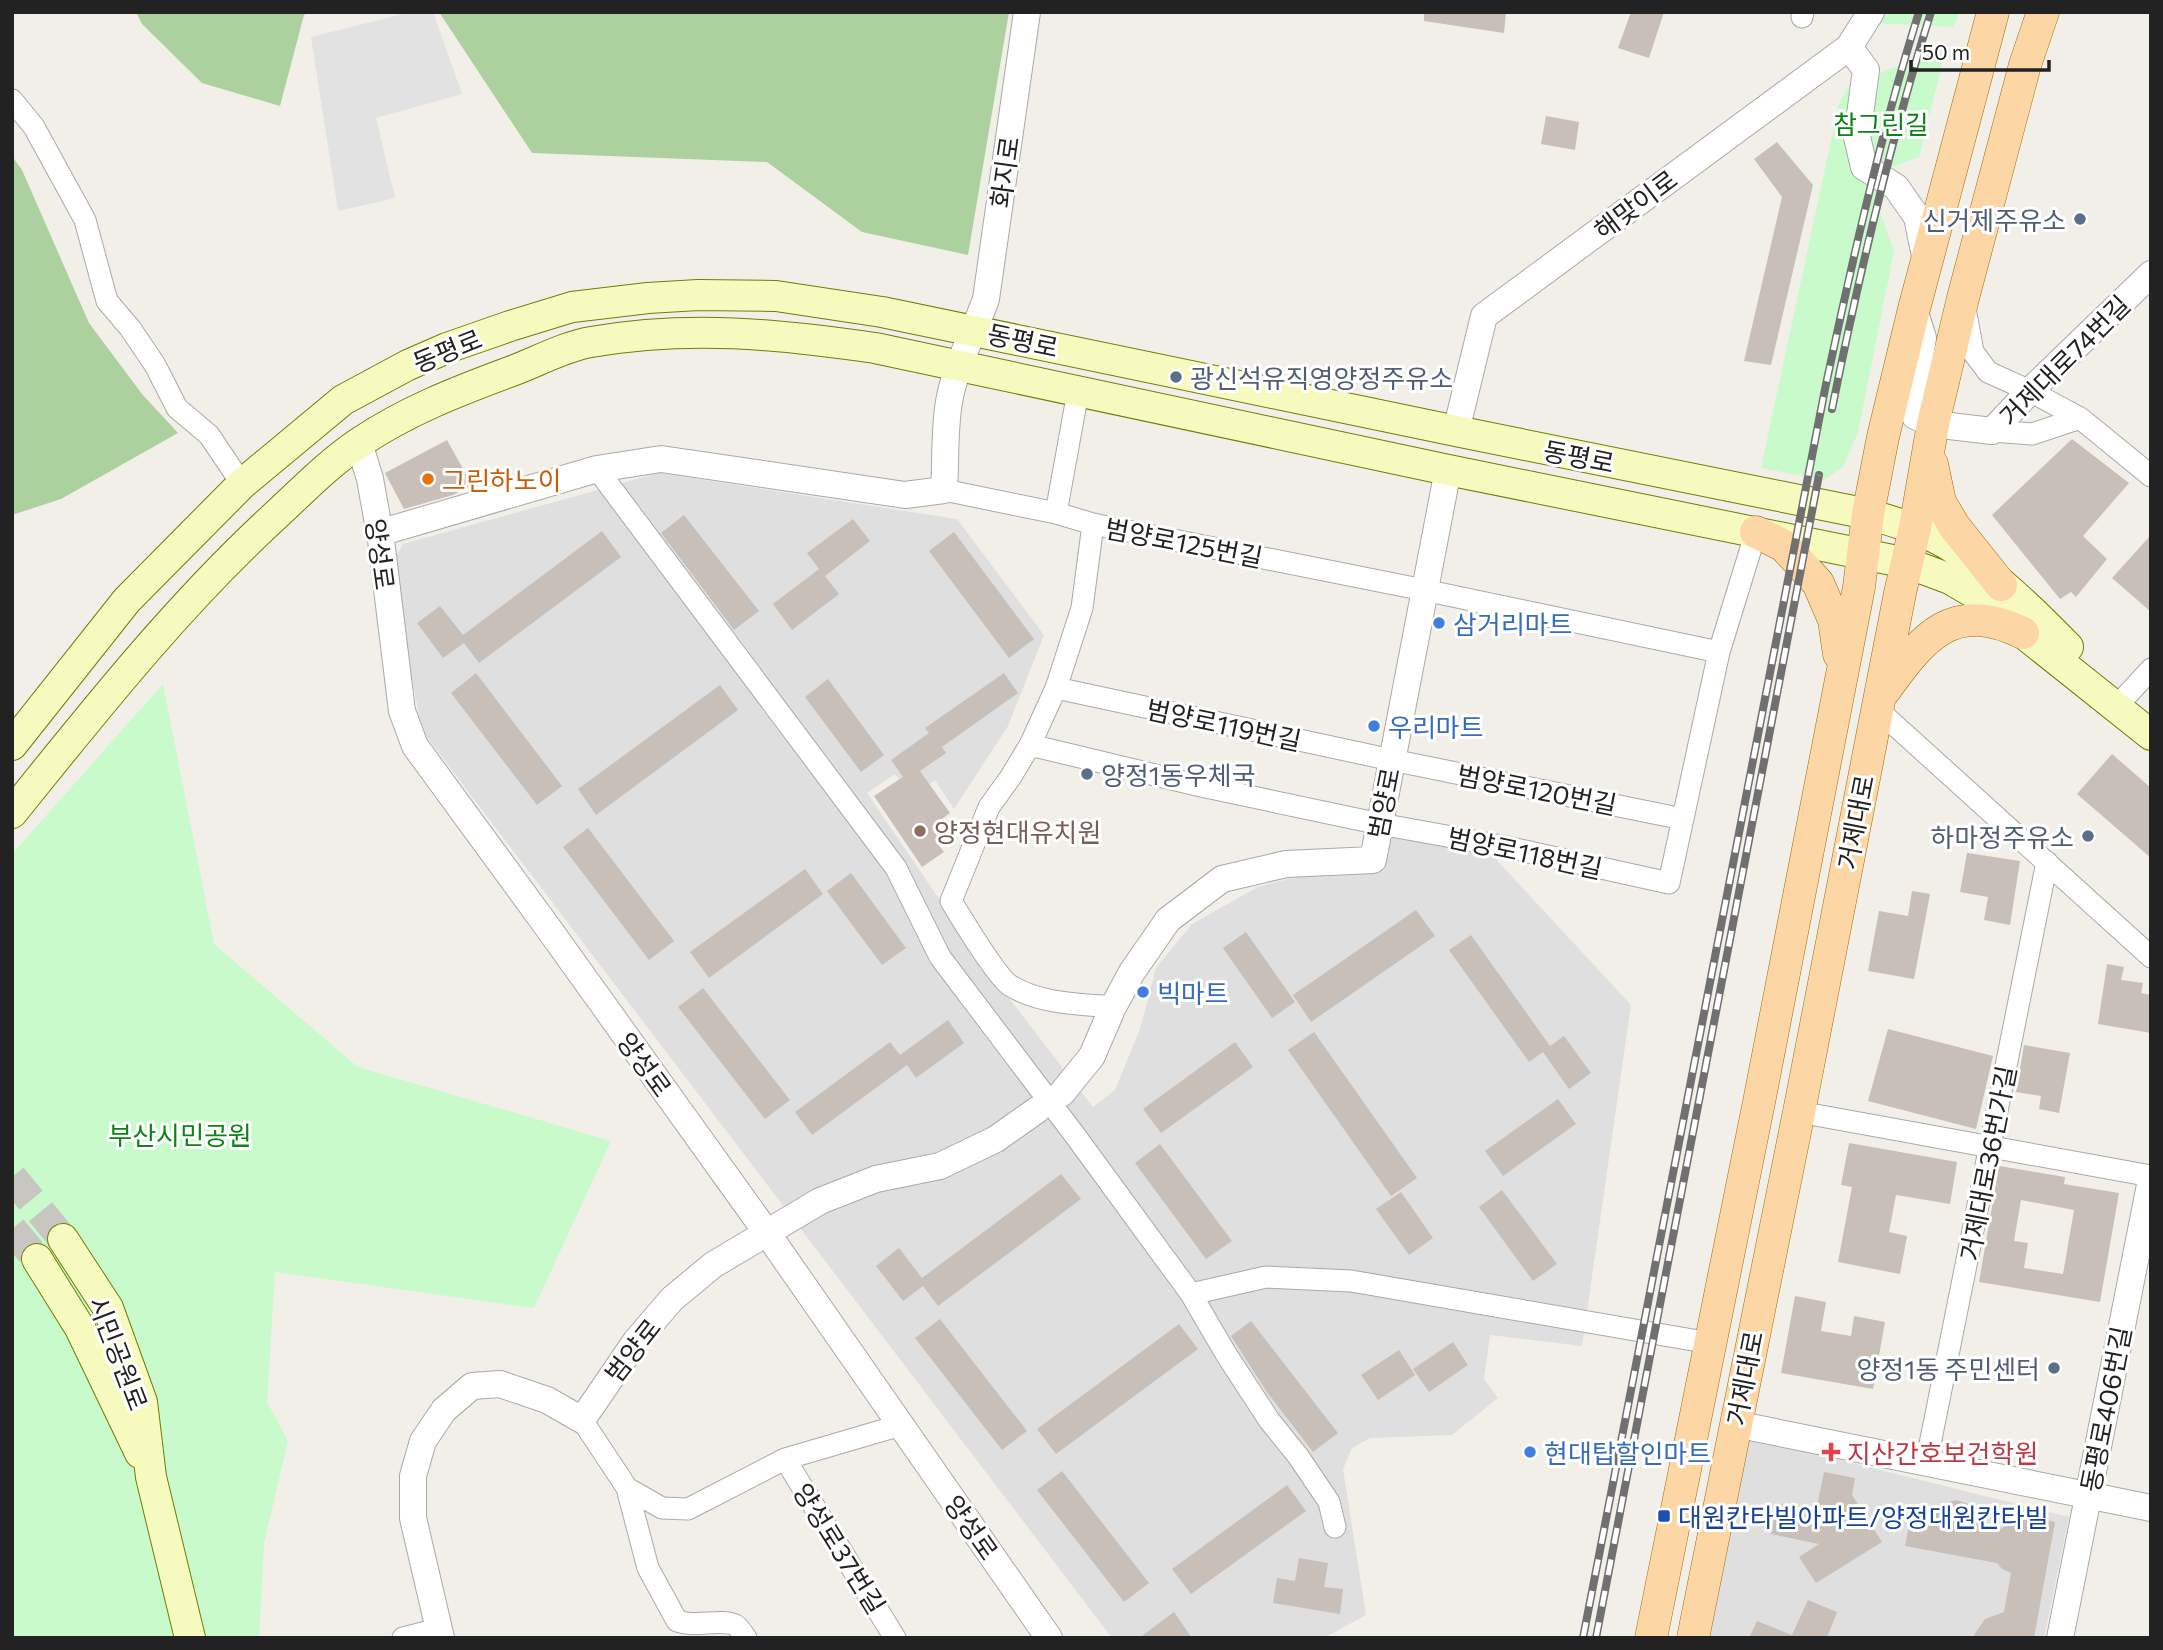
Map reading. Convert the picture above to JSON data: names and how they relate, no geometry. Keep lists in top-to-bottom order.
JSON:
{
  "streets": {
    "main road": ["동평로", "거제대로", "시민공원로"],
    "street": [
      "화지로",
      "해맞이로",
      "거제대로74번길",
      "범양로125번길",
      "양성로",
      "범양로119번길",
      "범양로120번길",
      "범양로",
      "범양로118번길",
      "거제대로36번가길",
      "동평로406번길",
      "양성로37번길"
    ]
  },
  "crossings": [
    ["화지로", "동평로"],
    ["화지로", "범양로125번길"],
    ["해맞이로", "동평로"],
    ["동평로", "양성로"],
    ["동평로", "범양로"],
    ["동평로", "거제대로"],
    ["거제대로74번길", "거제대로"],
    ["범양로125번길", "범양로"],
    ["양성로", "범양로"],
    ["범양로119번길", "범양로120번길"],
    ["범양로119번길", "범양로"],
    ["범양로120번길", "범양로"],
    ["범양로120번길", "범양로118번길"],
    ["범양로", "범양로118번길"]
  ],
  "parks": ["참그린길", "부산시민공원"],
  "places": {
    "other": [
      "신거제주유소",
      "광신석유직영양정주유소",
      "그린하노이",
      "삼거리마트",
      "우리마트",
      "양정1동우체국",
      "양정현대유치원",
      "하마정주유소",
      "빅마트",
      "양정1동 주민센터",
      "현대탑할인마트"
    ],
    "health": ["지산간호보건학원"],
    "transit": ["대원칸타빌아파트/양정대원칸타빌"]
  },
  "scale_bar": "50 m"
}
